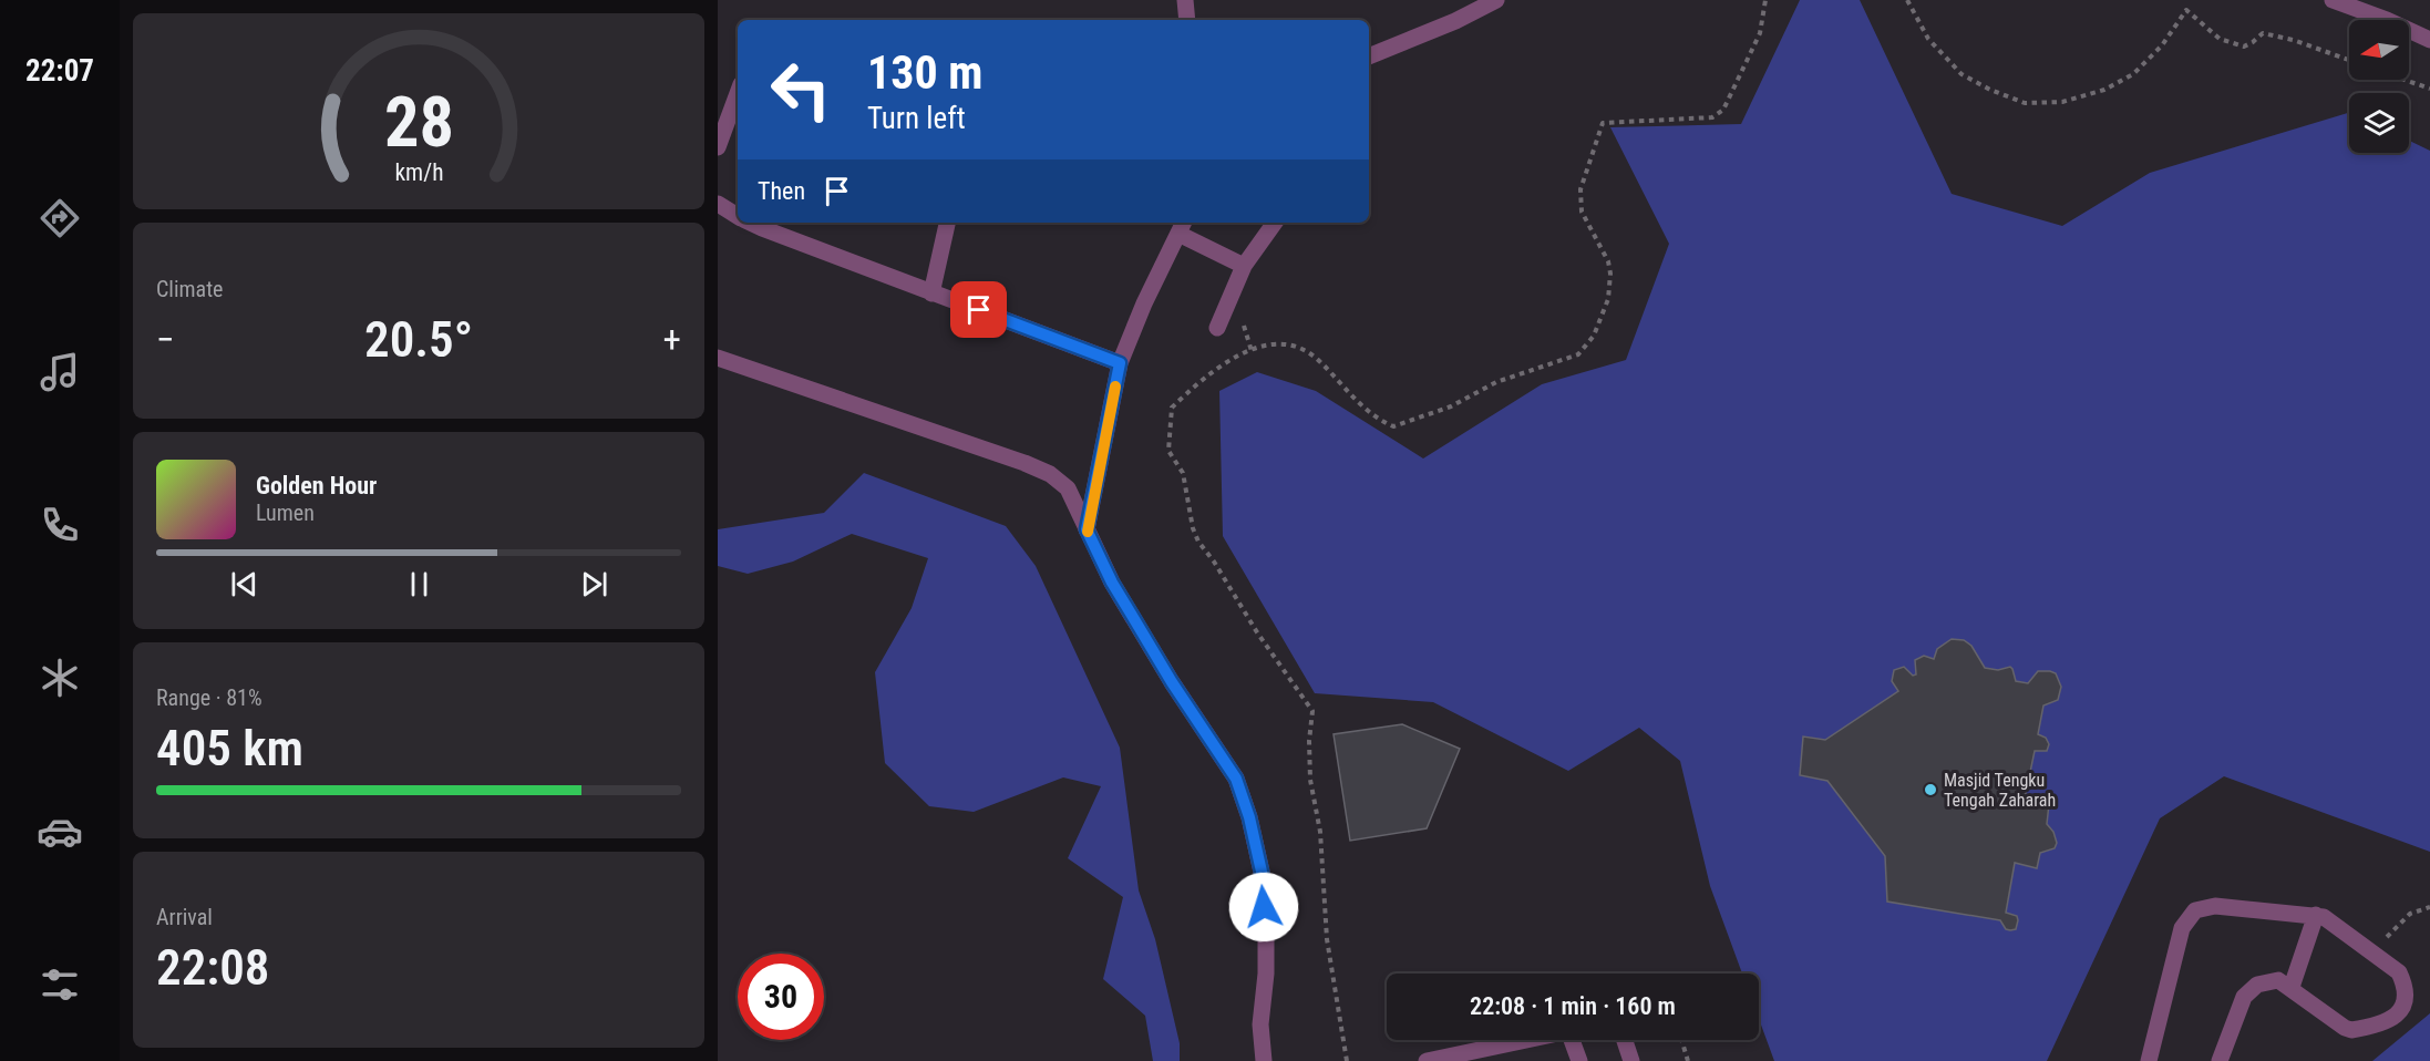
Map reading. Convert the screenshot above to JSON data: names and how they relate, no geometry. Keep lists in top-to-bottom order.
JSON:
{
  "places": ["Masjid Tengku Tengah Zaharah"],
  "north": "left",
  "page": {
    "tabs": "22:07",
    "turn": ["130 m", "Turn left"],
    "then": "Then",
    "tile": [
      "Climate",
      ["Range · 81%", "405 km"],
      ["Arrival", "22:08"]
    ],
    "heat": ["−", "20.5°", "+"],
    "song": ["Golden Hour", "Lumen"],
    "limit": "30",
    "trip": "22:08 · 1 min · 160 m",
    "gauge": ["28", "km/h"]
  }
}
